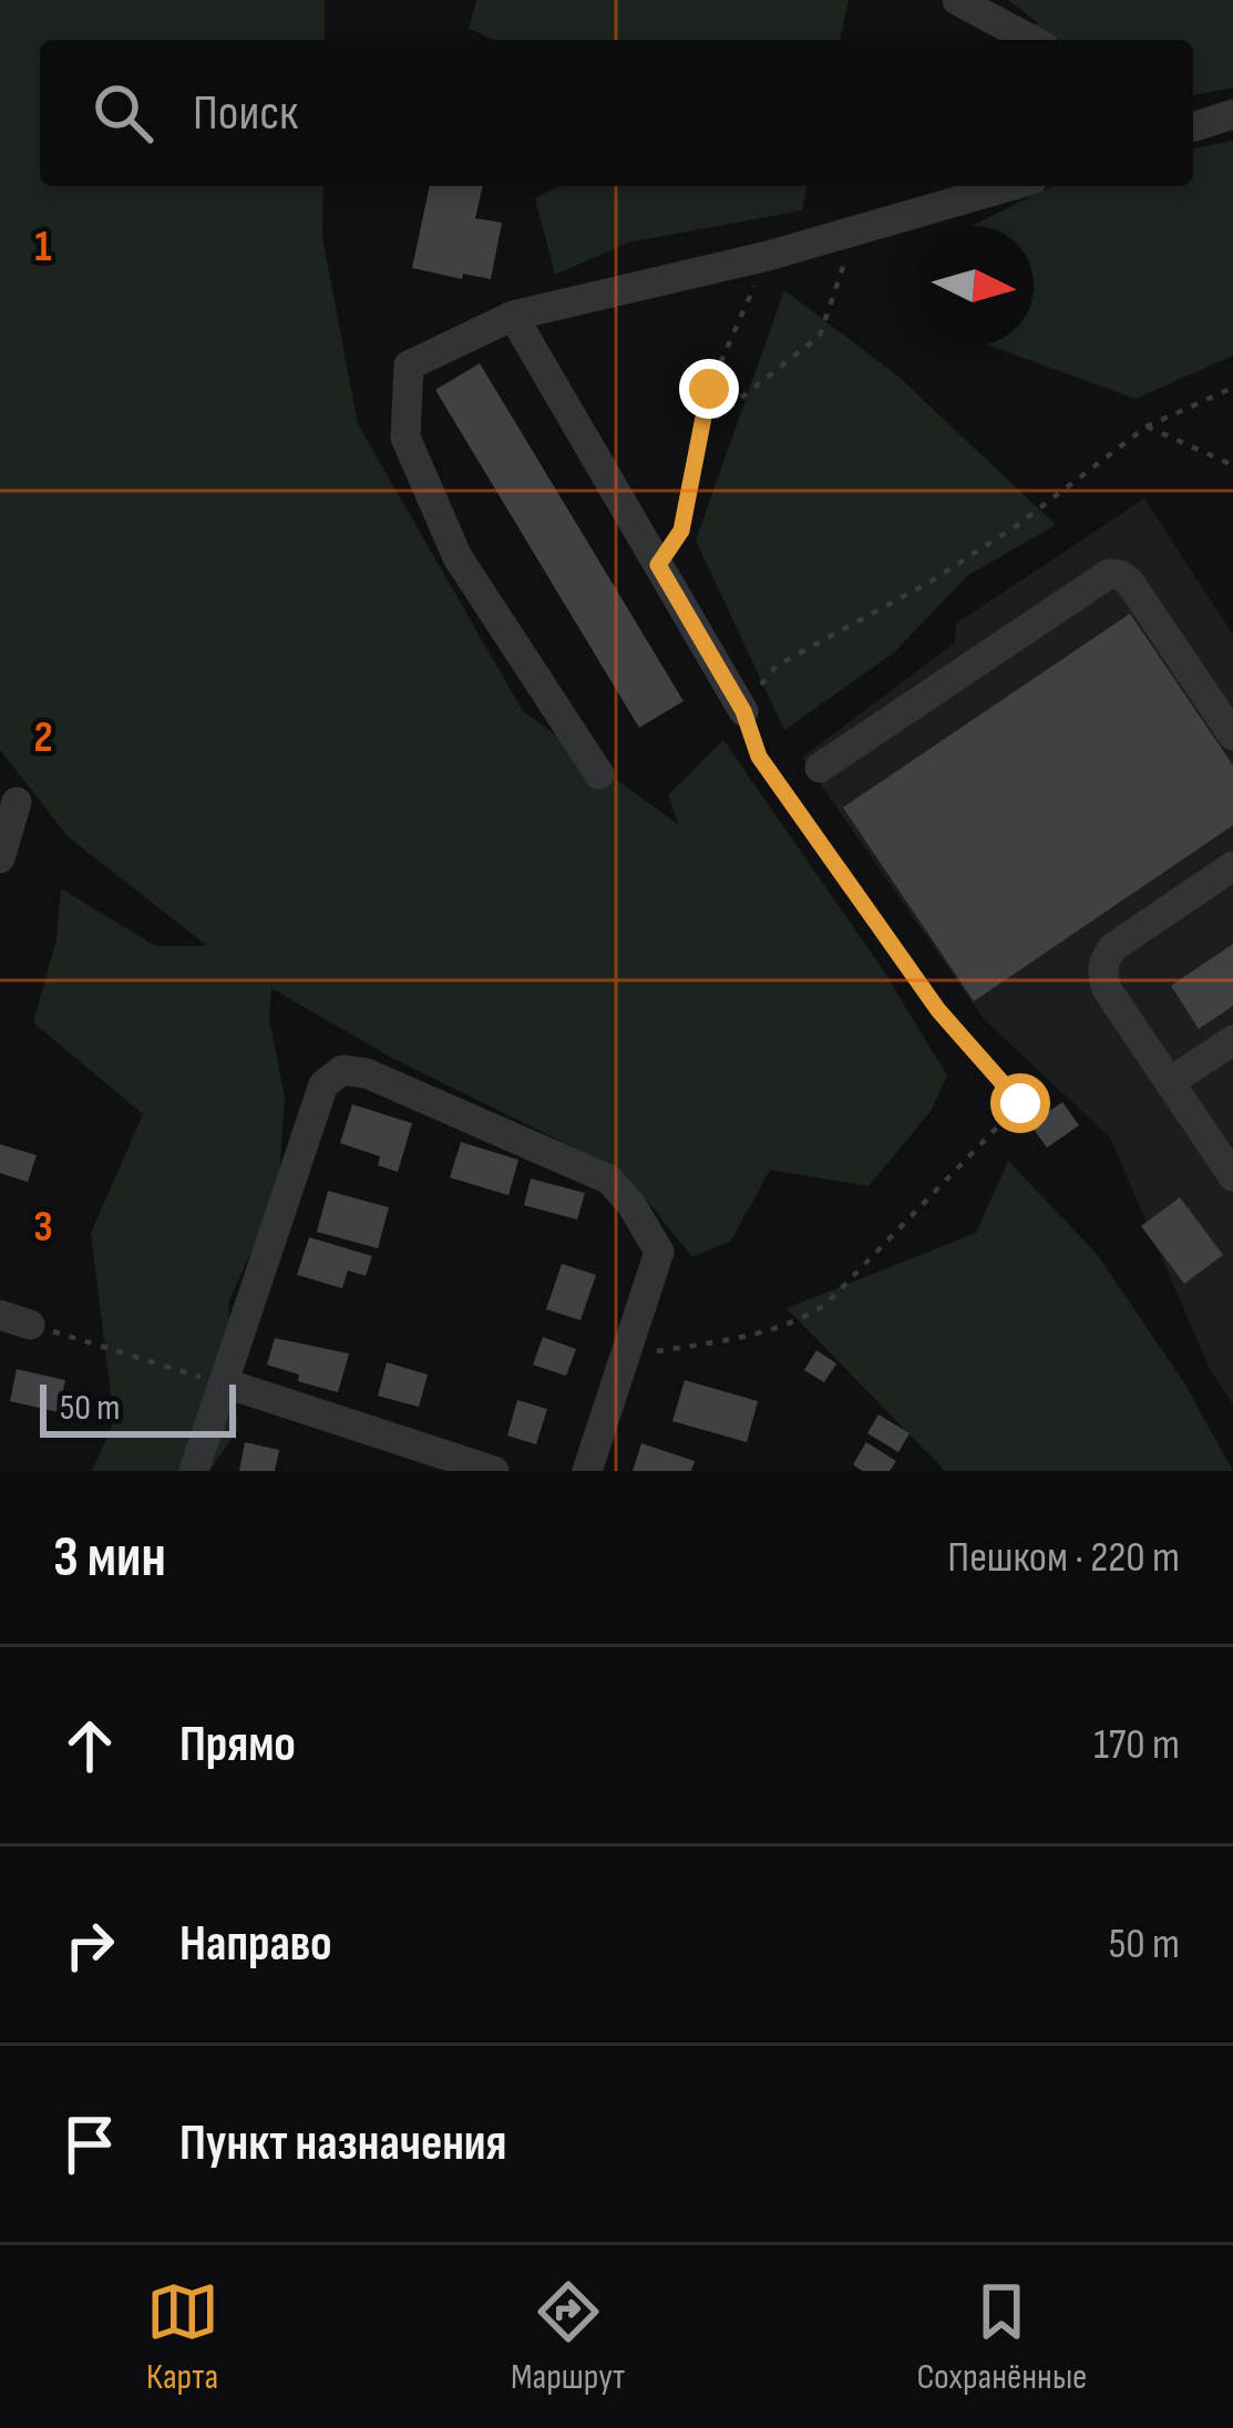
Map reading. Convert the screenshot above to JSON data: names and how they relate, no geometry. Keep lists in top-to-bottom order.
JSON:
{
  "scale_bar": "50 m",
  "north": "right",
  "page": {
    "search": "Поиск",
    "scale": "50 m",
    "heading": ["3 мин", "Пешком · 220 m"],
    "list": [
      ["Прямо", "170 m"],
      ["Направо", "50 m"],
      "Пункт назначения"
    ],
    "nav": ["Карта", "Маршрут", "Сохранённые"]
  },
  "grid": {
    "rows": ["1", "2", "3"]
  }
}
